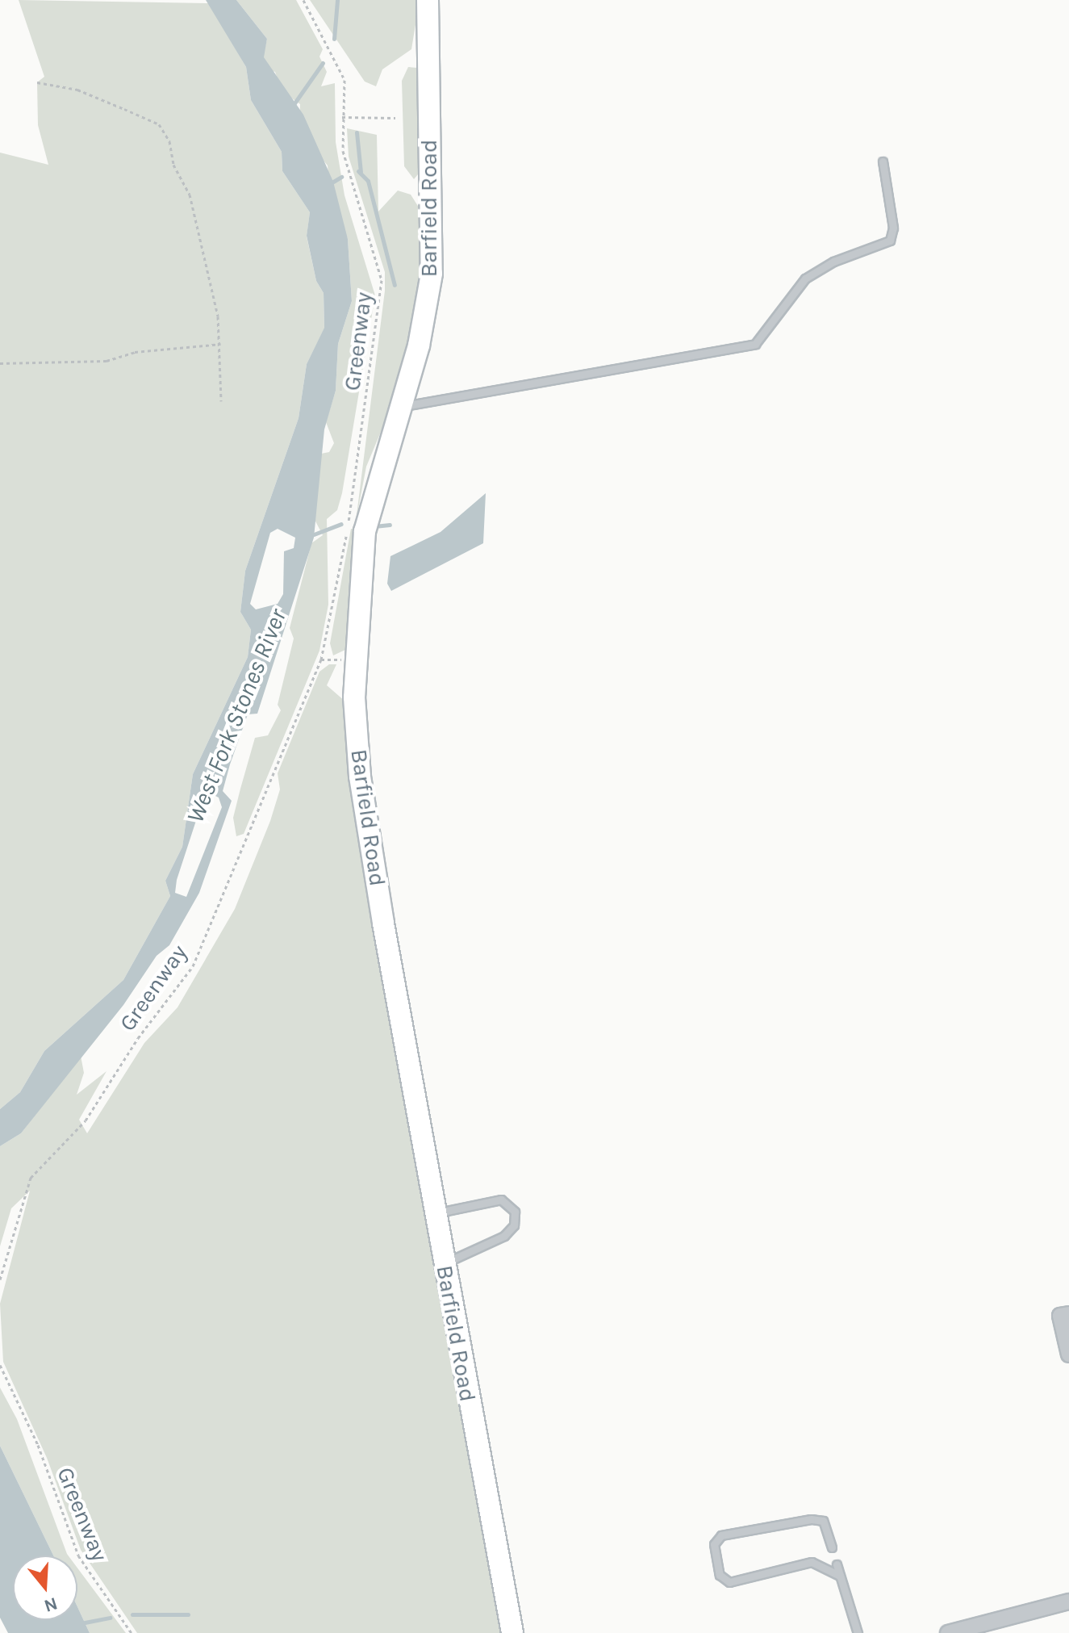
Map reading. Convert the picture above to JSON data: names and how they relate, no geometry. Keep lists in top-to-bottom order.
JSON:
{
  "streets": {
    "street": ["Barfield Road"],
    "path": ["Greenway"]
  },
  "water": ["West Fork Stones River"],
  "north": "bottom"
}
